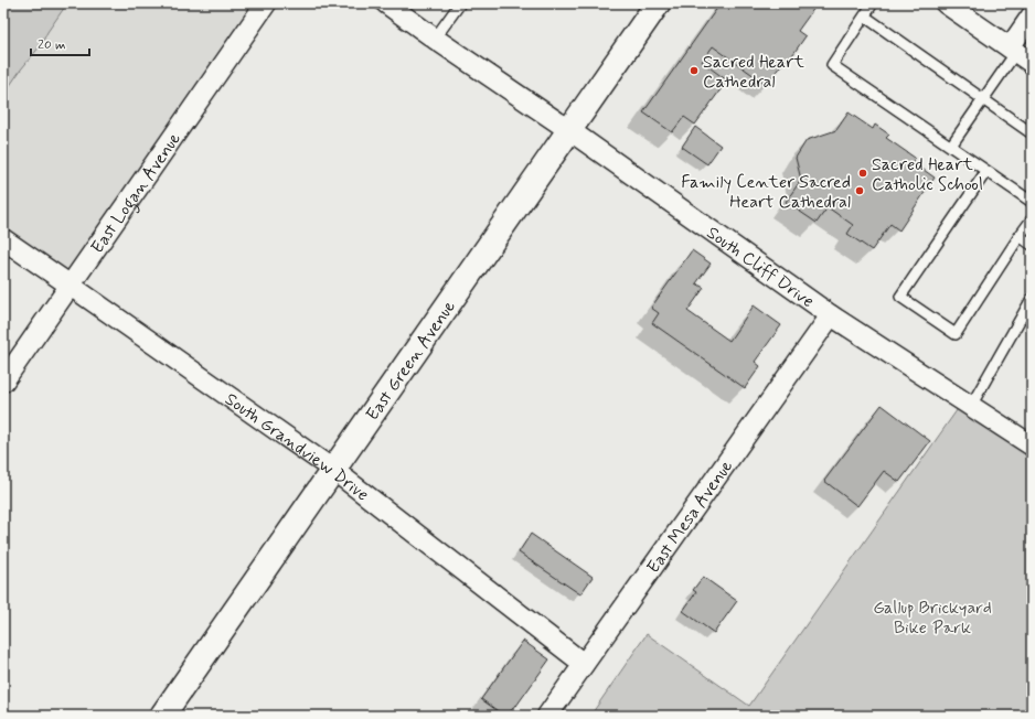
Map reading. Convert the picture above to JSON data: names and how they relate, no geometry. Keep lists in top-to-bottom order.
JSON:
{
  "streets": {
    "street": [
      "East Logan Avenue",
      "South Cliff Drive",
      "East Green Avenue",
      "South Grandview Drive",
      "East Mesa Avenue"
    ]
  },
  "crossings": [
    ["East Logan Avenue", "South Grandview Drive"],
    ["South Cliff Drive", "East Green Avenue"],
    ["South Cliff Drive", "East Mesa Avenue"],
    ["East Green Avenue", "South Grandview Drive"],
    ["South Grandview Drive", "East Mesa Avenue"]
  ],
  "parks": ["Gallup Brickyard Bike Park"],
  "places": ["Sacred Heart Cathedral", "Sacred Heart Catholic School", "Family Center Sacred Heart Cathedral"],
  "scale_bar": "20 m"
}
